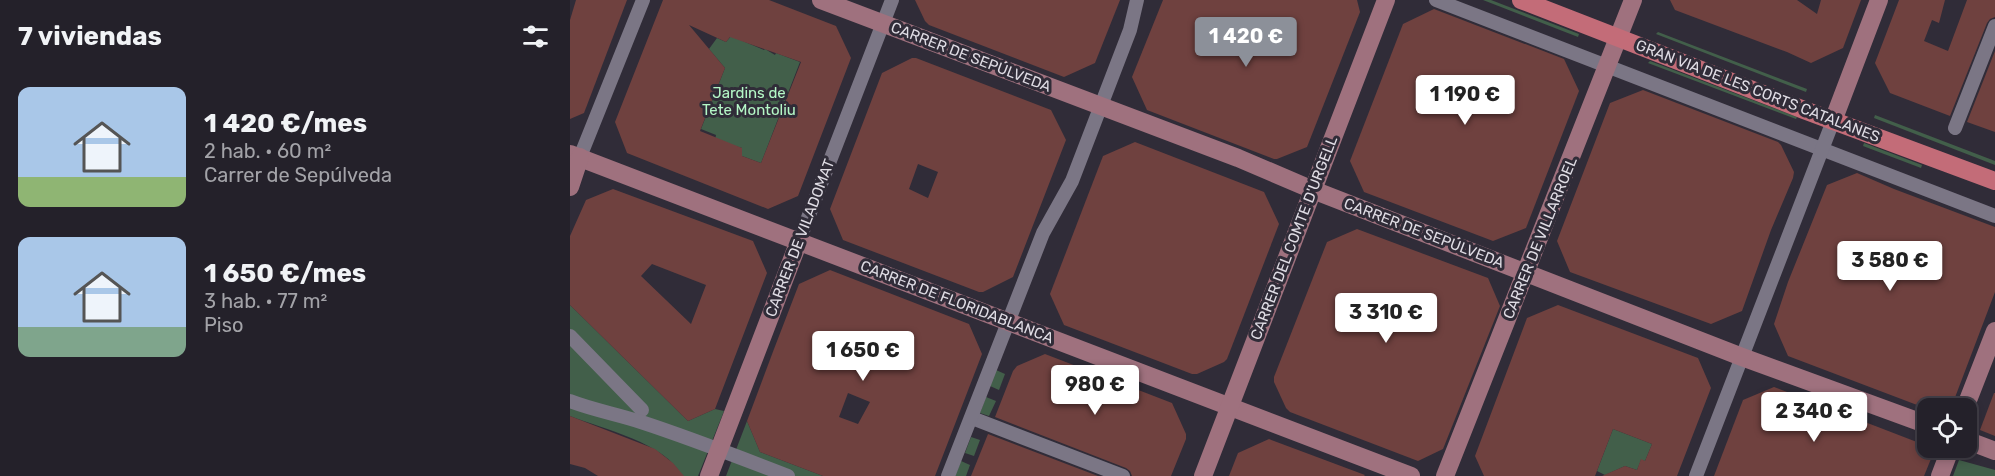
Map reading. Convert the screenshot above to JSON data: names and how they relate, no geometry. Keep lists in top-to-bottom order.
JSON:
{
  "streets": {
    "main road": ["GRAN VIA DE LES CORTS CATALANES"],
    "street": [
      "CARRER DE SEPÚLVEDA",
      "CARRER DE VILADOMAT",
      "CARRER DEL COMTE D'URGELL",
      "CARRER DE VILLARROEL",
      "CARRER DE FLORIDABLANCA"
    ]
  },
  "crossings": [
    ["CARRER DE SEPÚLVEDA", "CARRER DE VILADOMAT"],
    ["CARRER DE SEPÚLVEDA", "CARRER DEL COMTE D'URGELL"],
    ["CARRER DE SEPÚLVEDA", "CARRER DE VILLARROEL"],
    ["GRAN VIA DE LES CORTS CATALANES", "CARRER DE VILLARROEL"],
    ["CARRER DE VILADOMAT", "CARRER DE FLORIDABLANCA"],
    ["CARRER DEL COMTE D'URGELL", "CARRER DE FLORIDABLANCA"]
  ],
  "parks": ["Jardins de Tete Montoliu"],
  "page": {
    "heading": "7 viviendas",
    "price": [
      "1 420 €",
      "1 190 €",
      "3 580 €",
      "3 310 €",
      "1 650 €",
      "980 €",
      "2 340 €"
    ],
    "list": [
      {
        "name": "1 420 €/mes",
        "note": "2 hab. · 60 m² · Carrer de Sepúlveda"
      },
      {
        "name": "1 650 €/mes",
        "note": "3 hab. · 77 m² · Piso"
      }
    ]
  }
}
